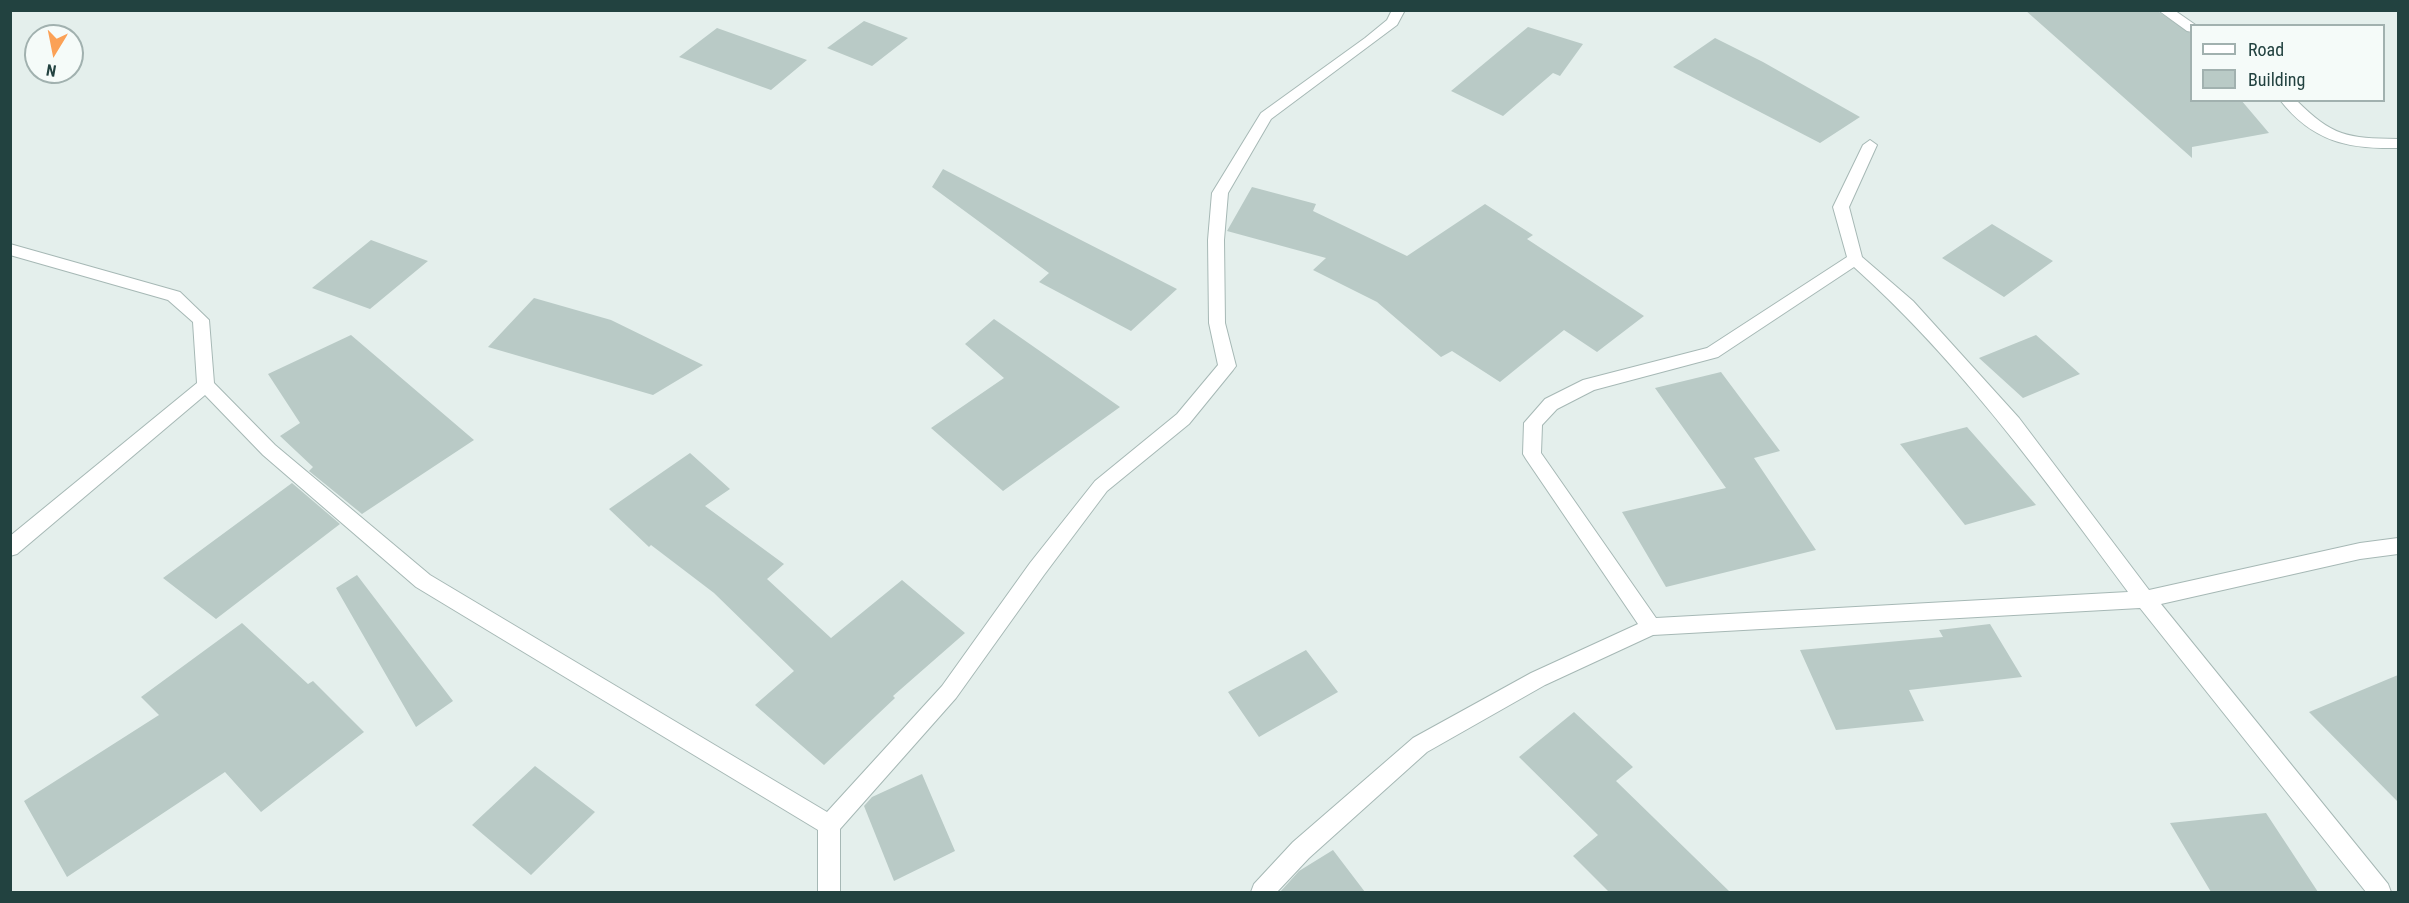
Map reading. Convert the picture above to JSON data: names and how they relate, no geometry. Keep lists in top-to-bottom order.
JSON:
{
  "legend": ["Road", "Building"],
  "north": "bottom"
}
